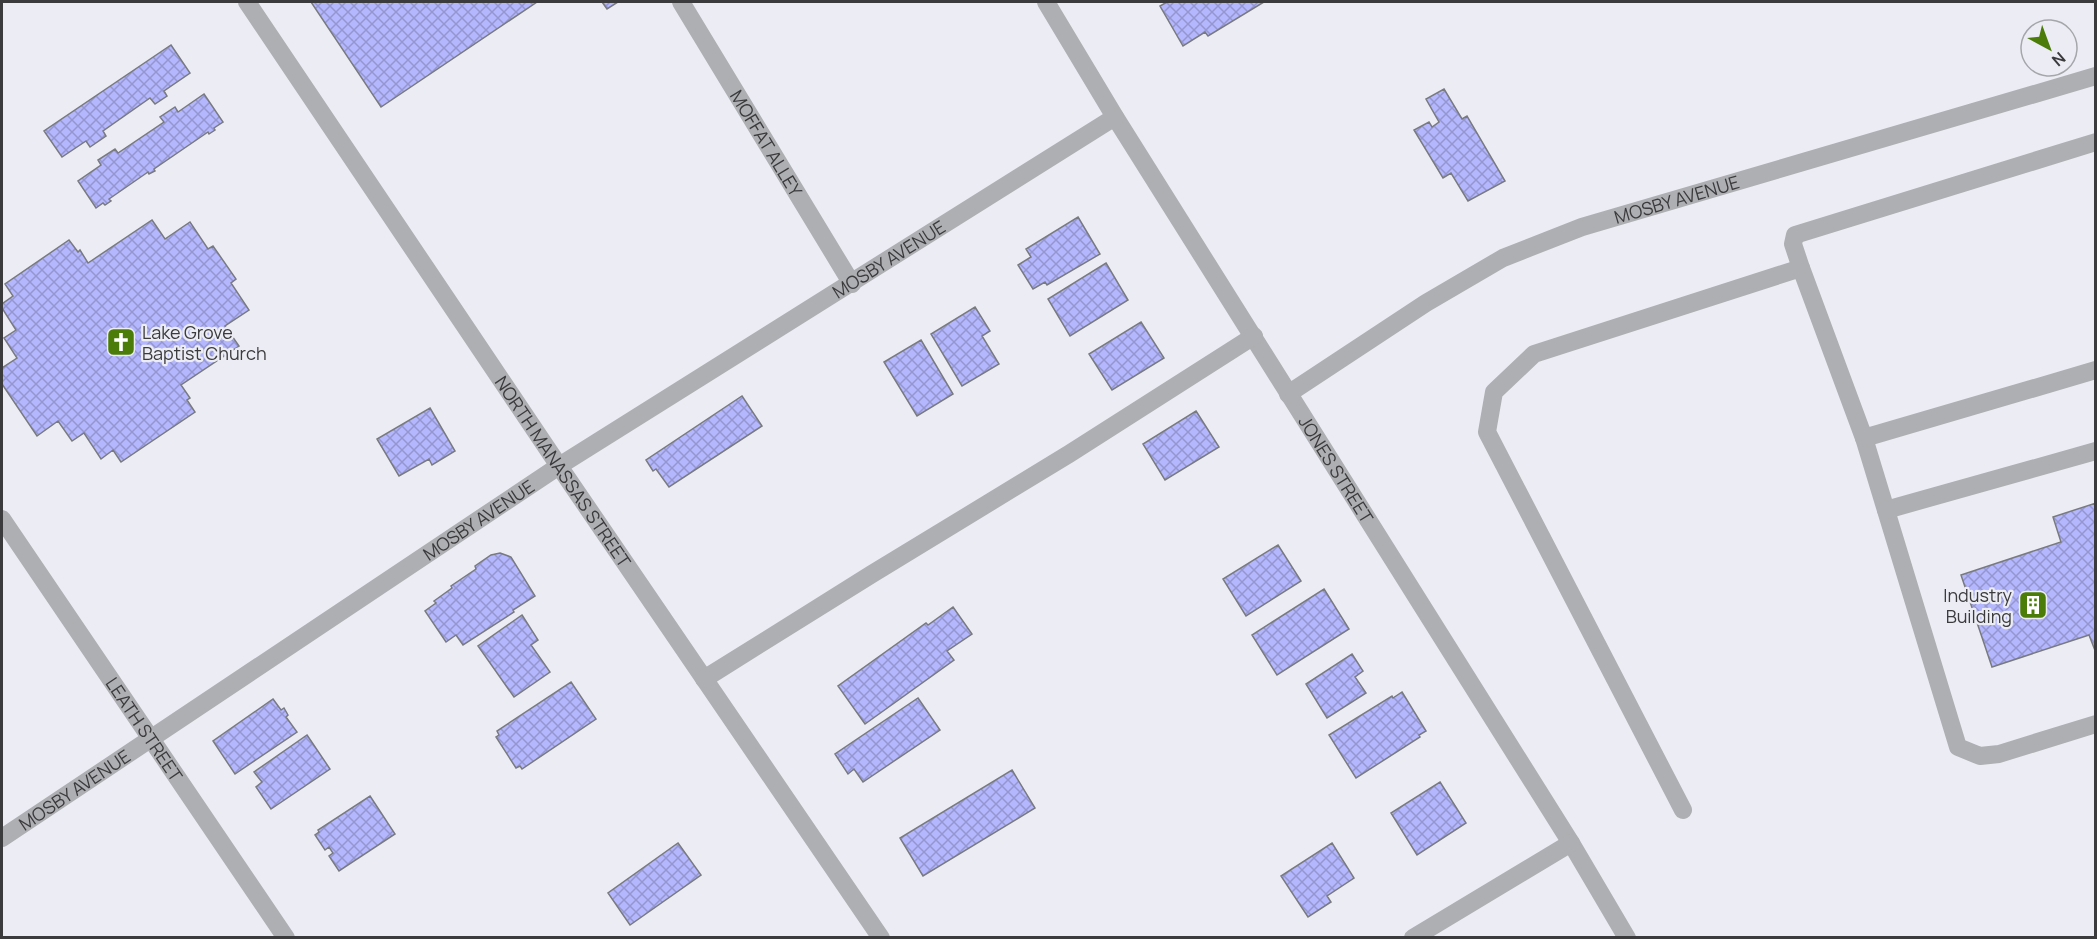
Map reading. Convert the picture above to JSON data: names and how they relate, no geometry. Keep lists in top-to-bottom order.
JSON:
{
  "streets": {
    "street": [
      "MOFFAT ALLEY",
      "MOSBY AVENUE",
      "NORTH MANASSAS STREET",
      "JONES STREET",
      "LEATH STREET"
    ]
  },
  "crossings": [
    ["MOFFAT ALLEY", "MOSBY AVENUE"],
    ["MOSBY AVENUE", "NORTH MANASSAS STREET"],
    ["MOSBY AVENUE", "JONES STREET"],
    ["MOSBY AVENUE", "LEATH STREET"]
  ],
  "places": {
    "church": ["Lake Grove Baptist Church"],
    "building": ["Industry Building"]
  },
  "north": "bottom right"
}
